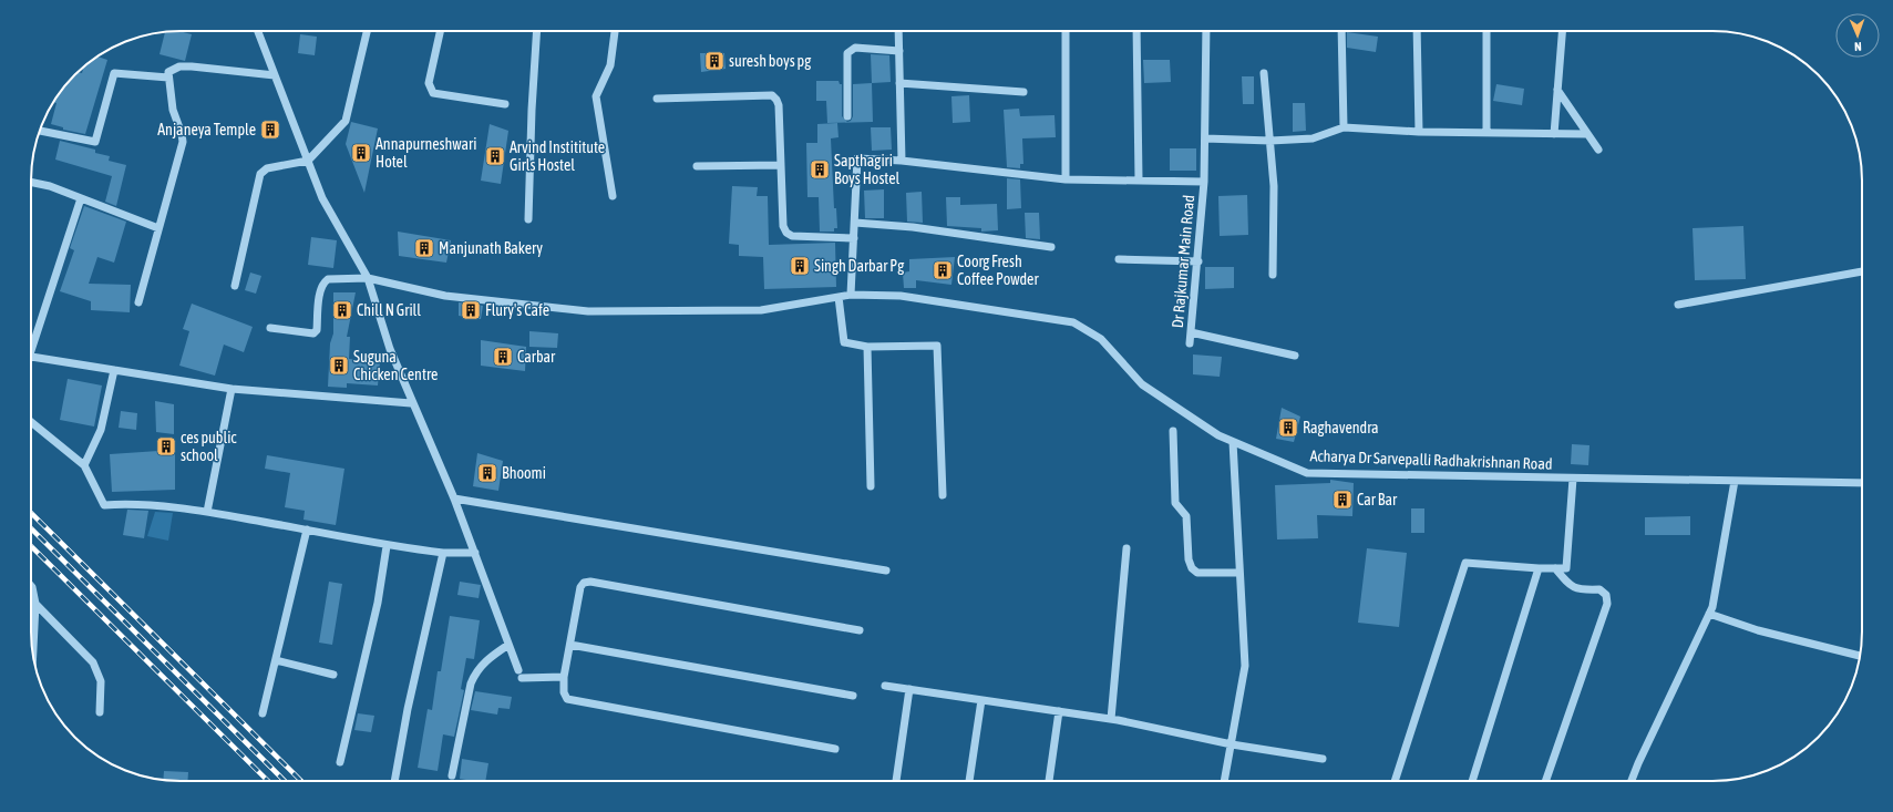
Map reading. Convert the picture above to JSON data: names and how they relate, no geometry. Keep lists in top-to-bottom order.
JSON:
{
  "streets": {
    "street": ["Dr Rajkumar Main Road", "Acharya Dr Sarvepalli Radhakrishnan Road"]
  },
  "places": {
    "building": [
      "suresh boys pg",
      "Anjaneya Temple",
      "Annapurneshwari Hotel",
      "Arvind Instititute Girls Hostel",
      "Sapthagiri Boys Hostel",
      "Manjunath Bakery",
      "Singh Darbar Pg",
      "Coorg Fresh Coffee Powder",
      "Chill N Grill",
      "Flury's Cafe",
      "Carbar",
      "Suguna Chicken Centre",
      "Raghavendra",
      "ces public school",
      "Bhoomi",
      "Car Bar"
    ]
  },
  "north": "bottom"
}
